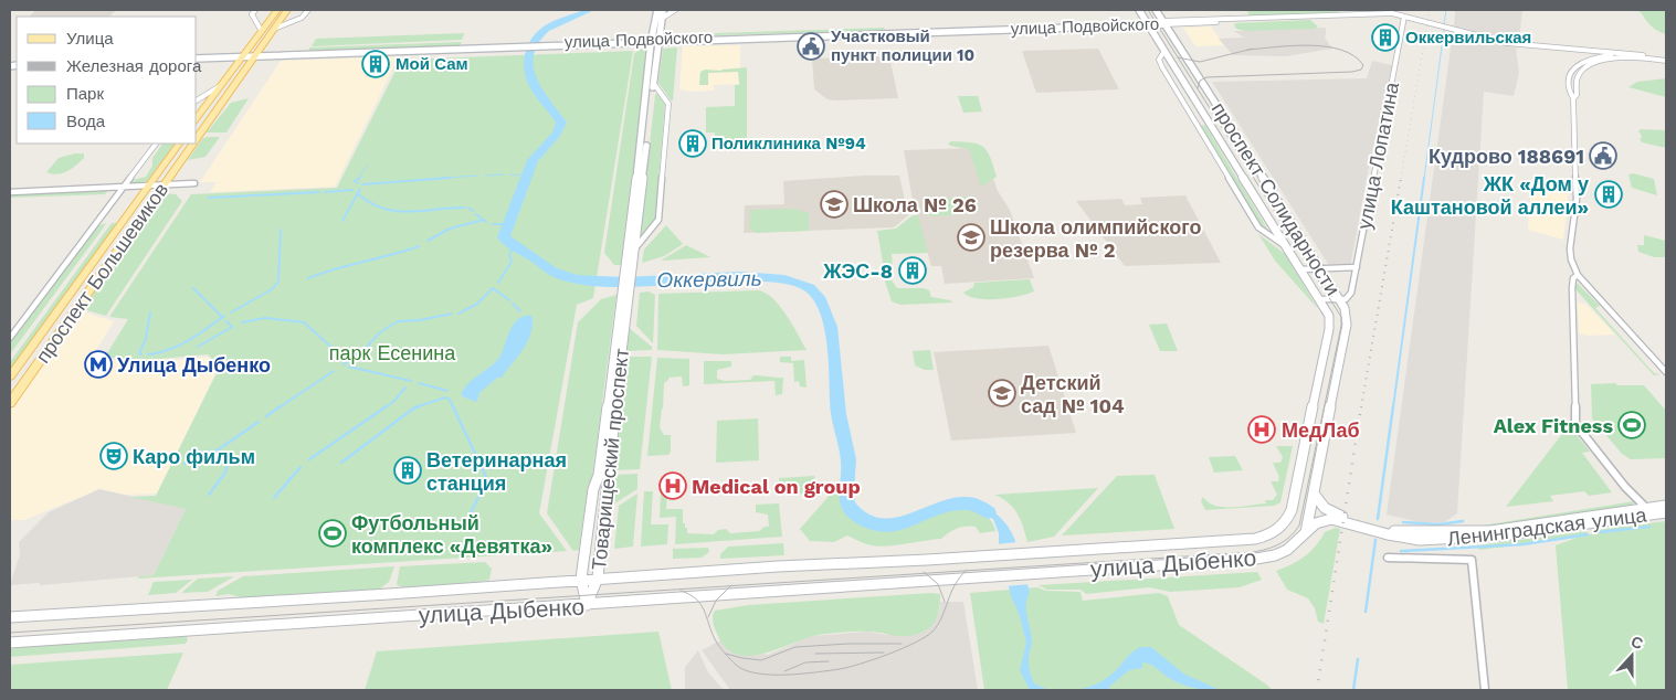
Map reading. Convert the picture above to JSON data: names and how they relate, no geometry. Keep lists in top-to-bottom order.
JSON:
{
  "streets": {
    "main road": [
      "улица Подвойского",
      "проспект Солидарности",
      "проспект Большевиков",
      "Товарищеский проспект",
      "Ленинградская улица",
      "улица Дыбенко"
    ],
    "street": ["улица Лопатина"]
  },
  "crossings": [
    ["улица Подвойского", "улица Лопатина"],
    ["улица Подвойского", "проспект Солидарности"],
    ["улица Подвойского", "проспект Большевиков"],
    ["улица Лопатина", "проспект Солидарности"],
    ["проспект Солидарности", "улица Дыбенко"],
    ["Товарищеский проспект", "улица Дыбенко"],
    ["Ленинградская улица", "улица Дыбенко"]
  ],
  "water": ["Оккервиль"],
  "parks": ["парк Есенина"],
  "places": {
    "building": [
      "Оккервильская",
      "Мой Сам",
      "Поликлиника №94",
      "ЖК «Дом у Каштановой аллеи»",
      "ЖЭС-8",
      "Ветеринарная станция"
    ],
    "public building": ["Участковый пункт полиции 10", "Кудрово 188691"],
    "school or university": ["Школа № 26", "Школа олимпийского резерва № 2", "Детский сад № 104"],
    "metro station": ["Улица Дыбенко"],
    "sports": ["Alex Fitness", "Футбольный комплекс «Девятка»"],
    "hospital": ["МедЛаб", "Medical on group"],
    "theatre": ["Каро фильм"]
  },
  "legend": [
    "Улица",
    "Железная дорога",
    "Парк",
    "Вода"
  ],
  "north": "top"
}
